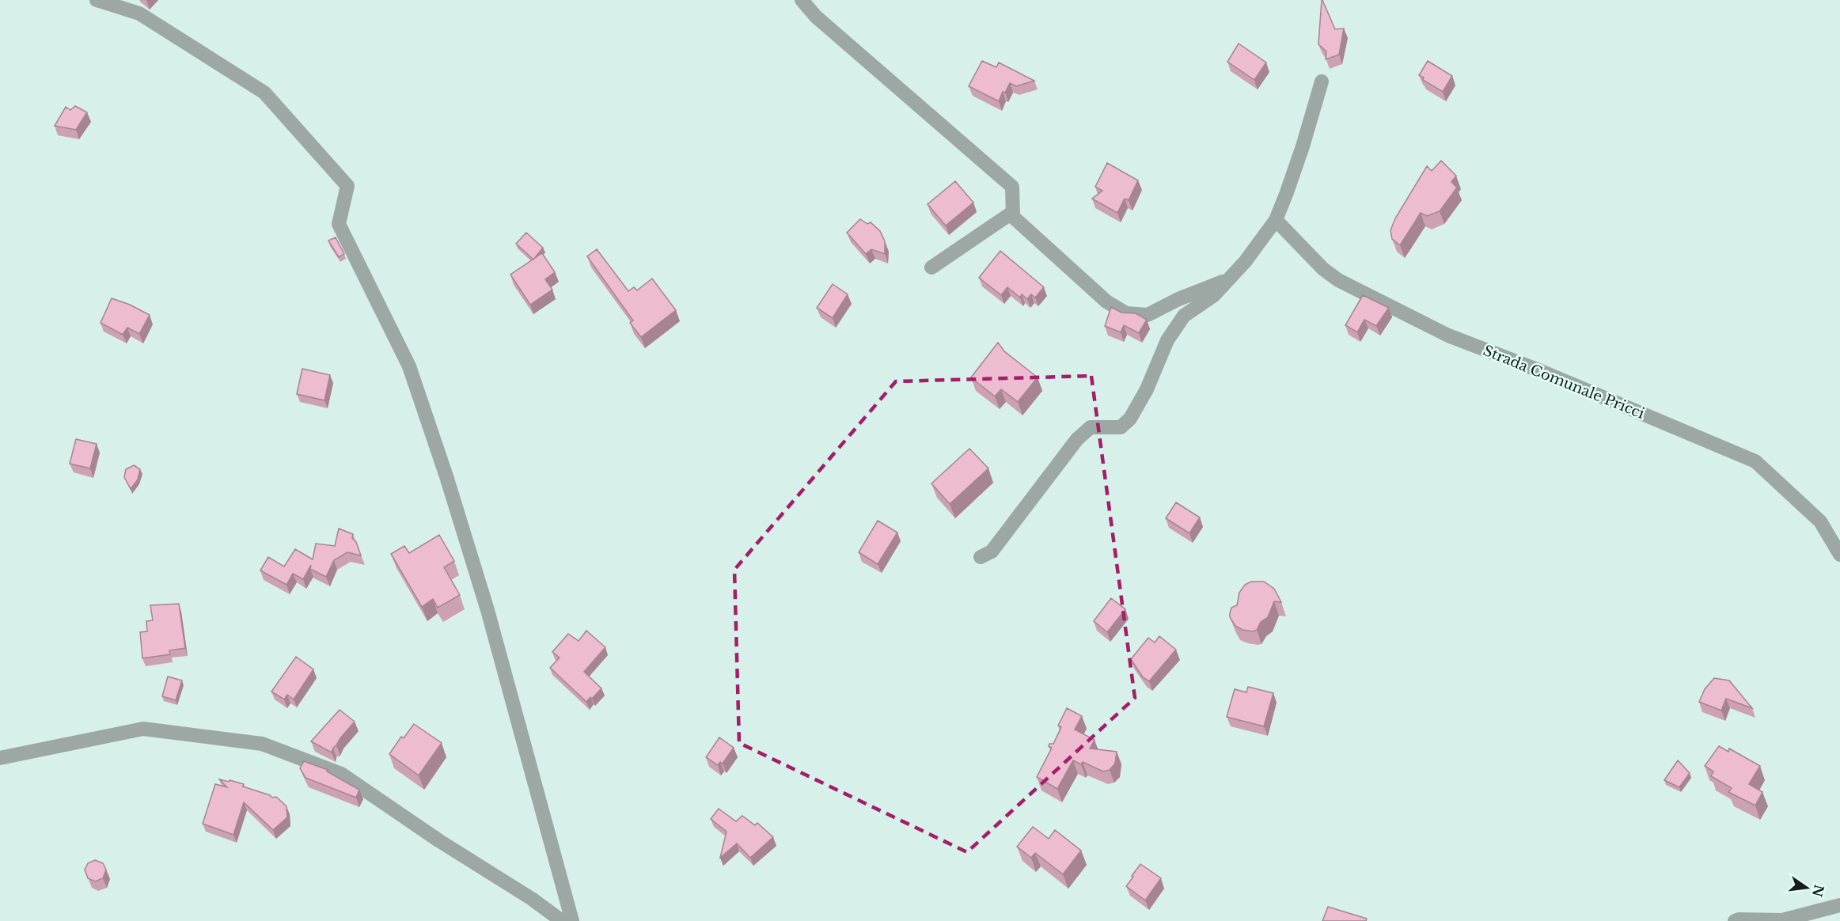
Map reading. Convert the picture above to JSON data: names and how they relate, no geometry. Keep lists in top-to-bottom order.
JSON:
{
  "streets": {
    "street": ["Strada Comunale Pricci"]
  },
  "north": "right"
}
